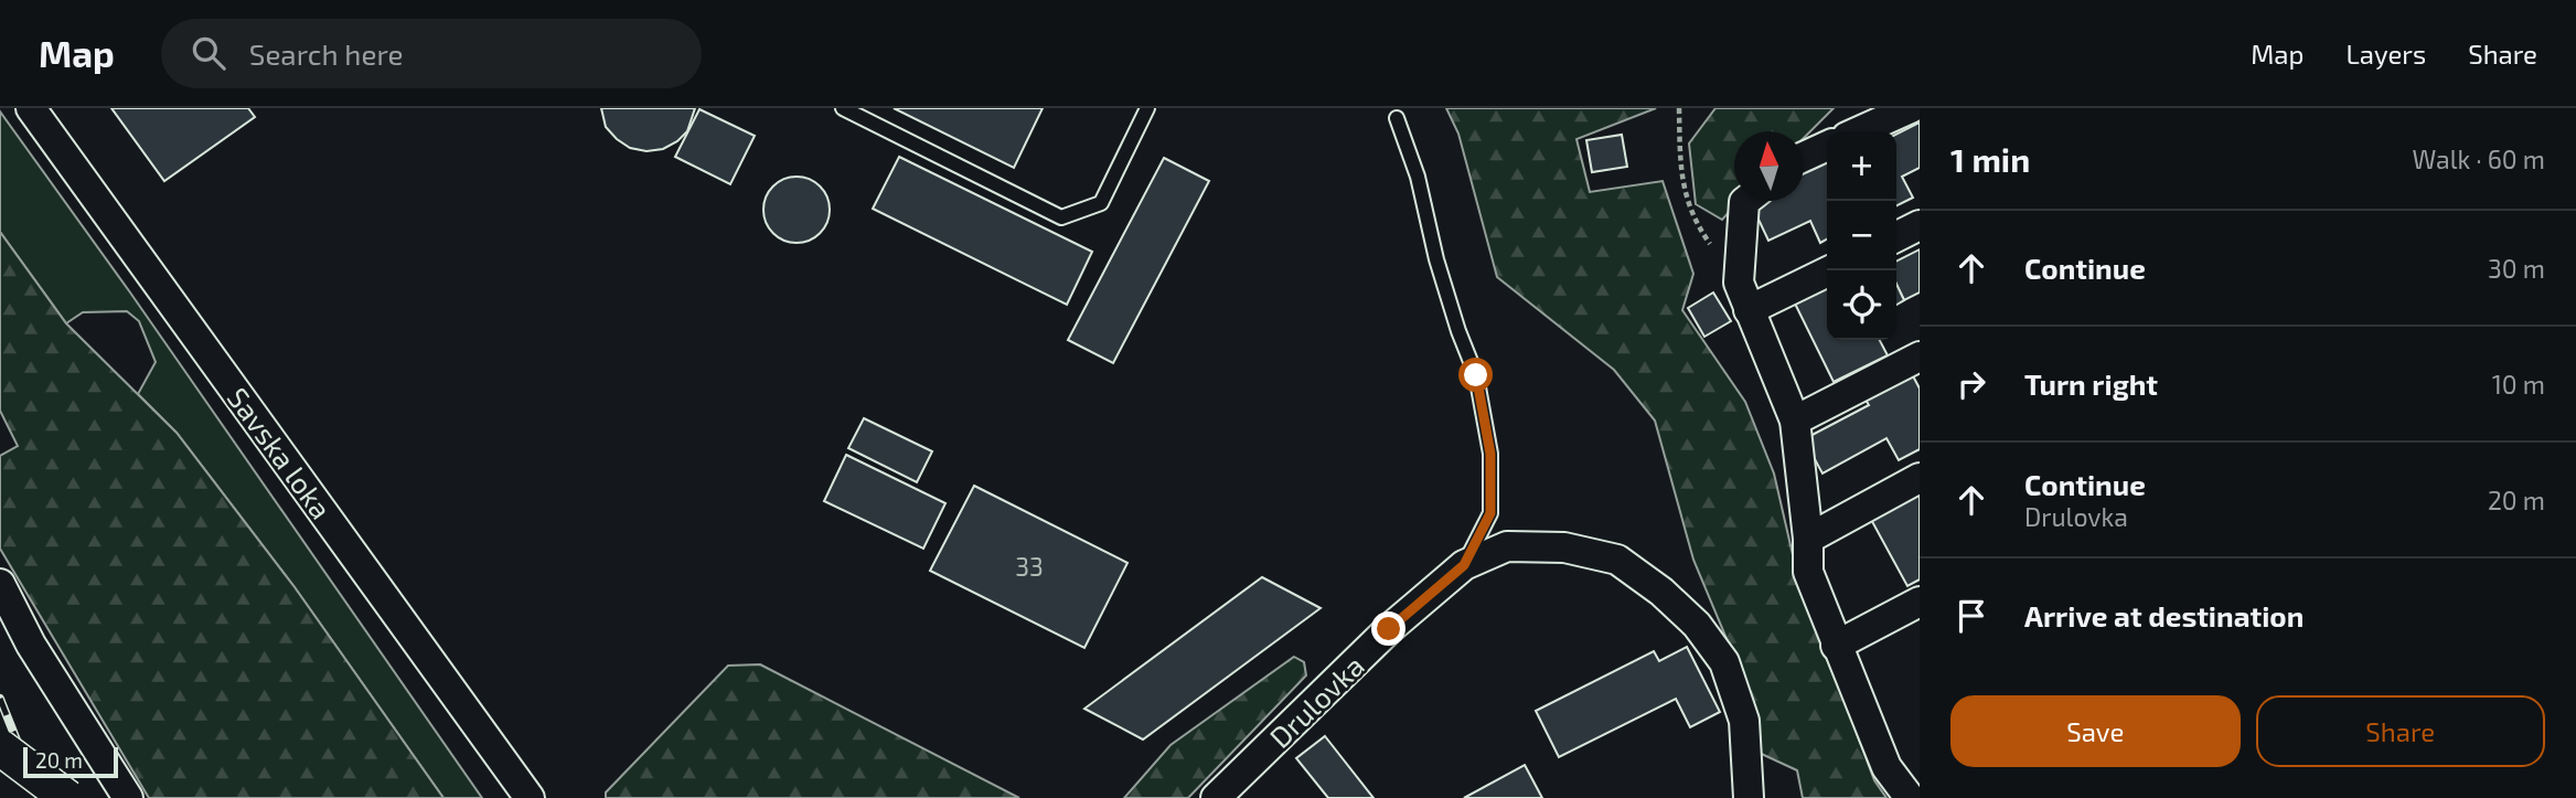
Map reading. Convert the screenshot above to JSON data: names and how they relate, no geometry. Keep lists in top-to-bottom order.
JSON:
{
  "streets": {
    "street": ["Savska loka", "Drulovka"]
  },
  "house_numbers": ["33"],
  "scale_bar": "20 m",
  "north": "top",
  "page": {
    "header": "Map",
    "search": "Search here",
    "nav": ["Map", "Layers", "Share"],
    "heading": ["1 min", "Walk · 60 m"],
    "map_buttons": ["+", "−"],
    "list": [
      ["Continue", "30 m"],
      ["Turn right", "10 m"],
      ["Continue", "Drulovka", "20 m"],
      "Arrive at destination"
    ],
    "buttons": ["Save", "Share"],
    "scale": "20 m"
  }
}
